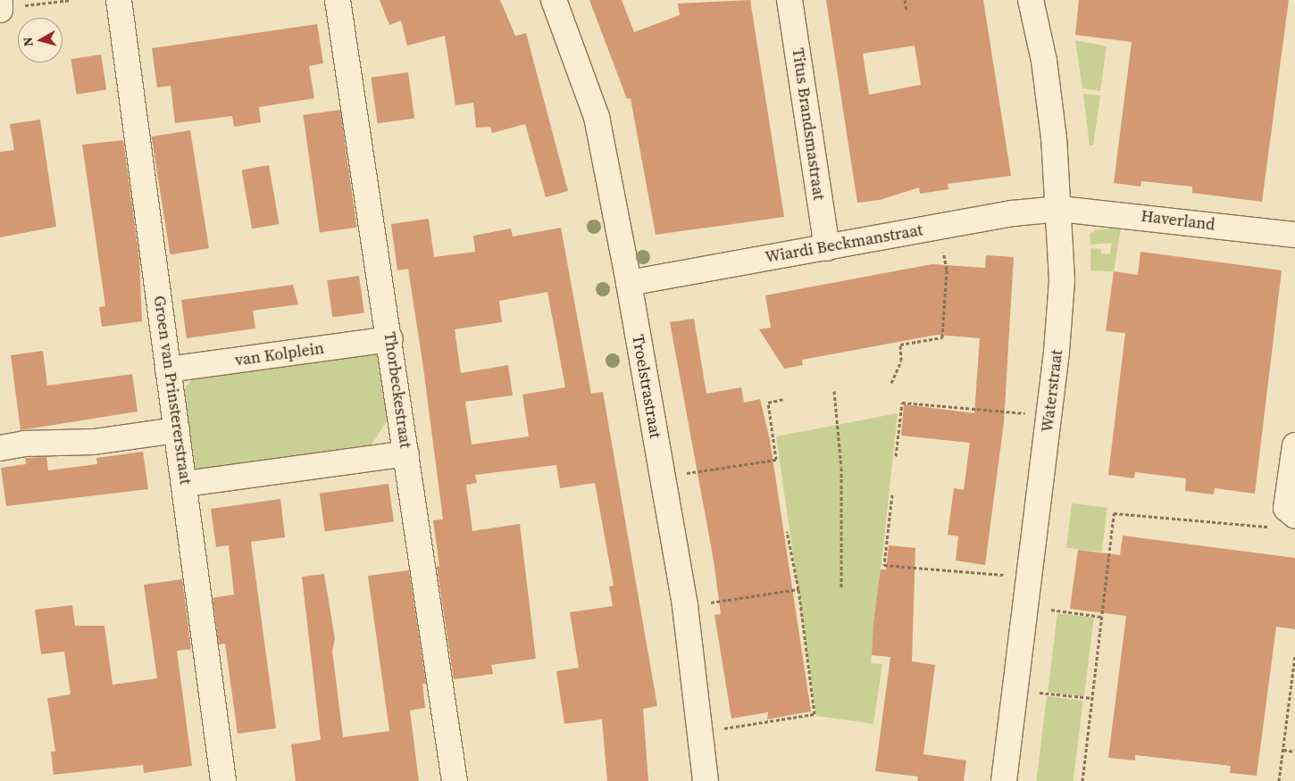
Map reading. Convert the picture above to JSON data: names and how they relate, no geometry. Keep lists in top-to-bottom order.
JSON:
{
  "streets": {
    "street": [
      "Titus Brandsmastraat",
      "Haverland",
      "Wiardi Beckmanstraat",
      "van Kolplein",
      "Troelstrastraat",
      "Groen van Prinstererstraat",
      "Thorbeckestraat",
      "Waterstraat"
    ]
  },
  "crossings": [
    ["Titus Brandsmastraat", "Wiardi Beckmanstraat"],
    ["Haverland", "Wiardi Beckmanstraat"],
    ["Haverland", "Waterstraat"],
    ["Wiardi Beckmanstraat", "Troelstrastraat"],
    ["Wiardi Beckmanstraat", "Waterstraat"],
    ["van Kolplein", "Groen van Prinstererstraat"],
    ["van Kolplein", "Thorbeckestraat"]
  ],
  "north": "left"
}
